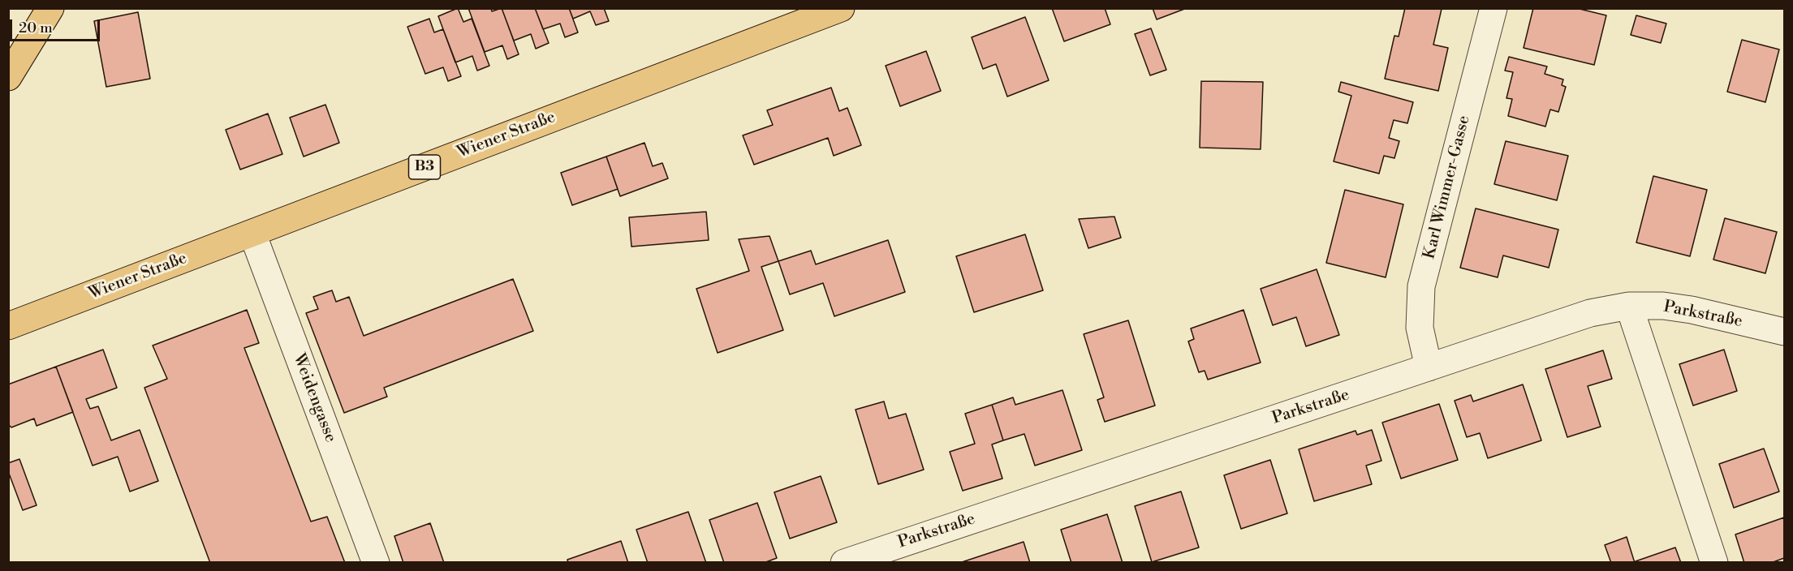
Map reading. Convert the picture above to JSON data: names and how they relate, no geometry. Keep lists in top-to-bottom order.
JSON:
{
  "streets": {
    "main road": ["Wiener Straße", "B3"],
    "street": ["Karl Wimmer-Gasse", "Parkstraße", "Weidengasse"]
  },
  "crossings": [
    ["Wiener Straße", "Weidengasse"],
    ["Karl Wimmer-Gasse", "Parkstraße"]
  ],
  "scale_bar": "20 m"
}
